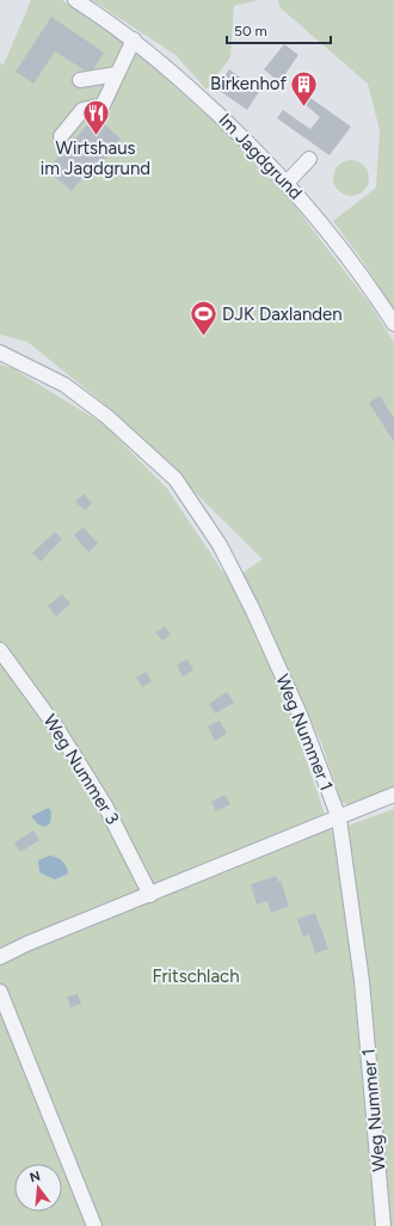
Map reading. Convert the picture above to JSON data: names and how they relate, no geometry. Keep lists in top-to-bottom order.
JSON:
{
  "streets": {
    "street": ["Im Jagdgrund", "Weg Nummer 1", "Weg Nummer 3"]
  },
  "parks": ["Fritschlach"],
  "places": {
    "building": ["Birkenhof"],
    "restaurant": ["Wirtshaus im Jagdgrund"],
    "sports": ["DJK Daxlanden"]
  },
  "scale_bar": "50 m",
  "north": "top"
}
